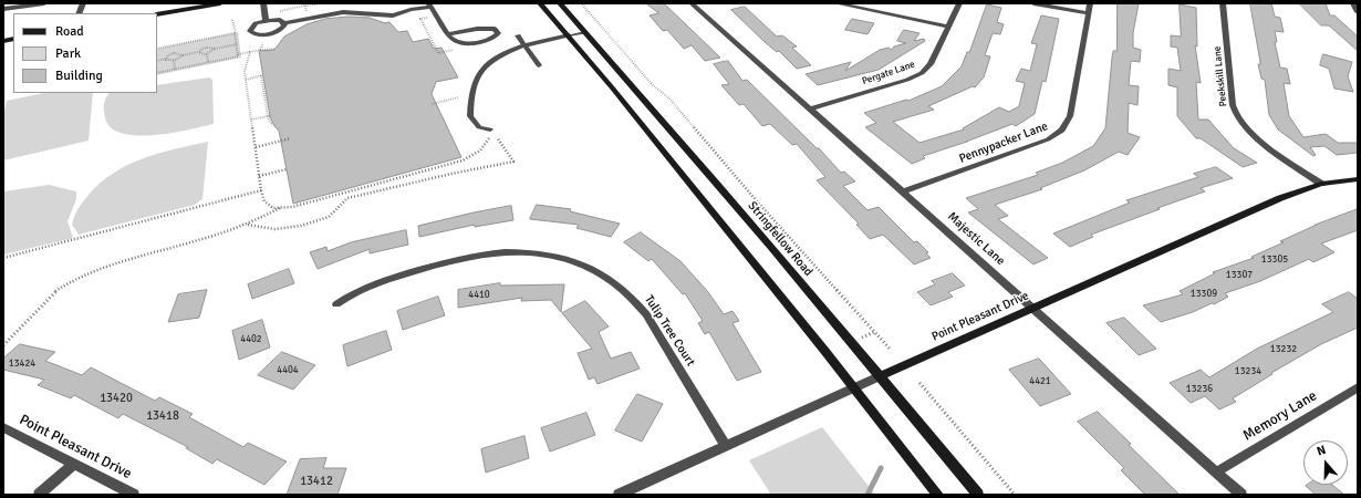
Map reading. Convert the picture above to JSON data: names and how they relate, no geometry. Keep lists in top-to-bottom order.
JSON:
{
  "streets": {
    "main road": ["Stringfellow Road", "Point Pleasant Drive"],
    "street": [
      "Pergate Lane",
      "Peekskill Lane",
      "Pennypacker Lane",
      "Majestic Lane",
      "Tulip Tree Court",
      "Memory Lane"
    ]
  },
  "crossings": [
    ["Pergate Lane", "Majestic Lane"],
    ["Peekskill Lane", "Point Pleasant Drive"],
    ["Pennypacker Lane", "Majestic Lane"],
    ["Stringfellow Road", "Point Pleasant Drive"],
    ["Majestic Lane", "Point Pleasant Drive"],
    ["Majestic Lane", "Memory Lane"],
    ["Point Pleasant Drive", "Tulip Tree Court"]
  ],
  "house_numbers": [
    "13305",
    "13307",
    "13309",
    "4410",
    "4402",
    "13232",
    "13424",
    "4404",
    "13234",
    "4421",
    "13236",
    "13420",
    "13418",
    "13412"
  ],
  "legend": ["Road", "Park", "Building"],
  "north": "top"
}
